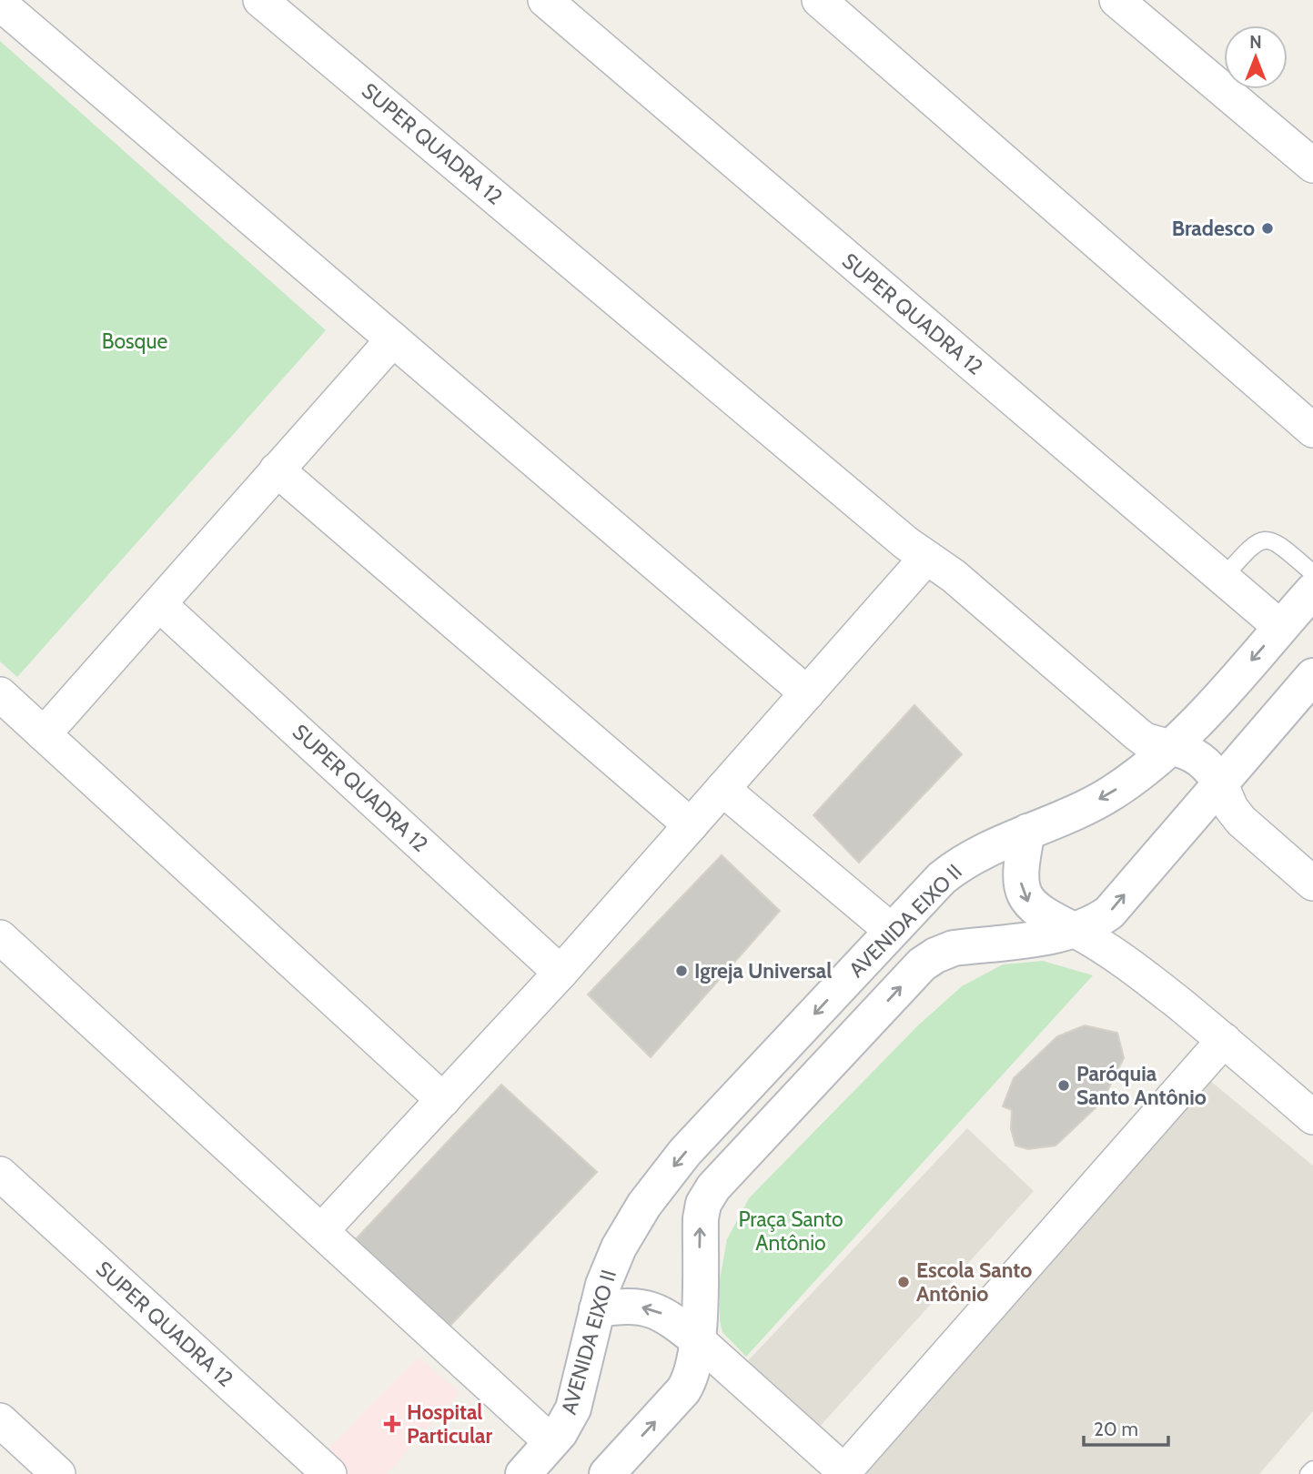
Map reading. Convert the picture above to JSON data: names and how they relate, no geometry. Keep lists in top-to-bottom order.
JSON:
{
  "streets": {
    "street": ["SUPER QUADRA 12", "AVENIDA EIXO II"]
  },
  "crossings": [
    ["SUPER QUADRA 12", "AVENIDA EIXO II"]
  ],
  "parks": ["Bosque", "Praça Santo Antônio"],
  "places": {
    "other": [
      "Bradesco",
      "Igreja Universal",
      "Paróquia Santo Antônio",
      "Escola Santo Antônio"
    ],
    "health": ["Hospital Particular"]
  },
  "scale_bar": "20 m",
  "north": "top"
}
